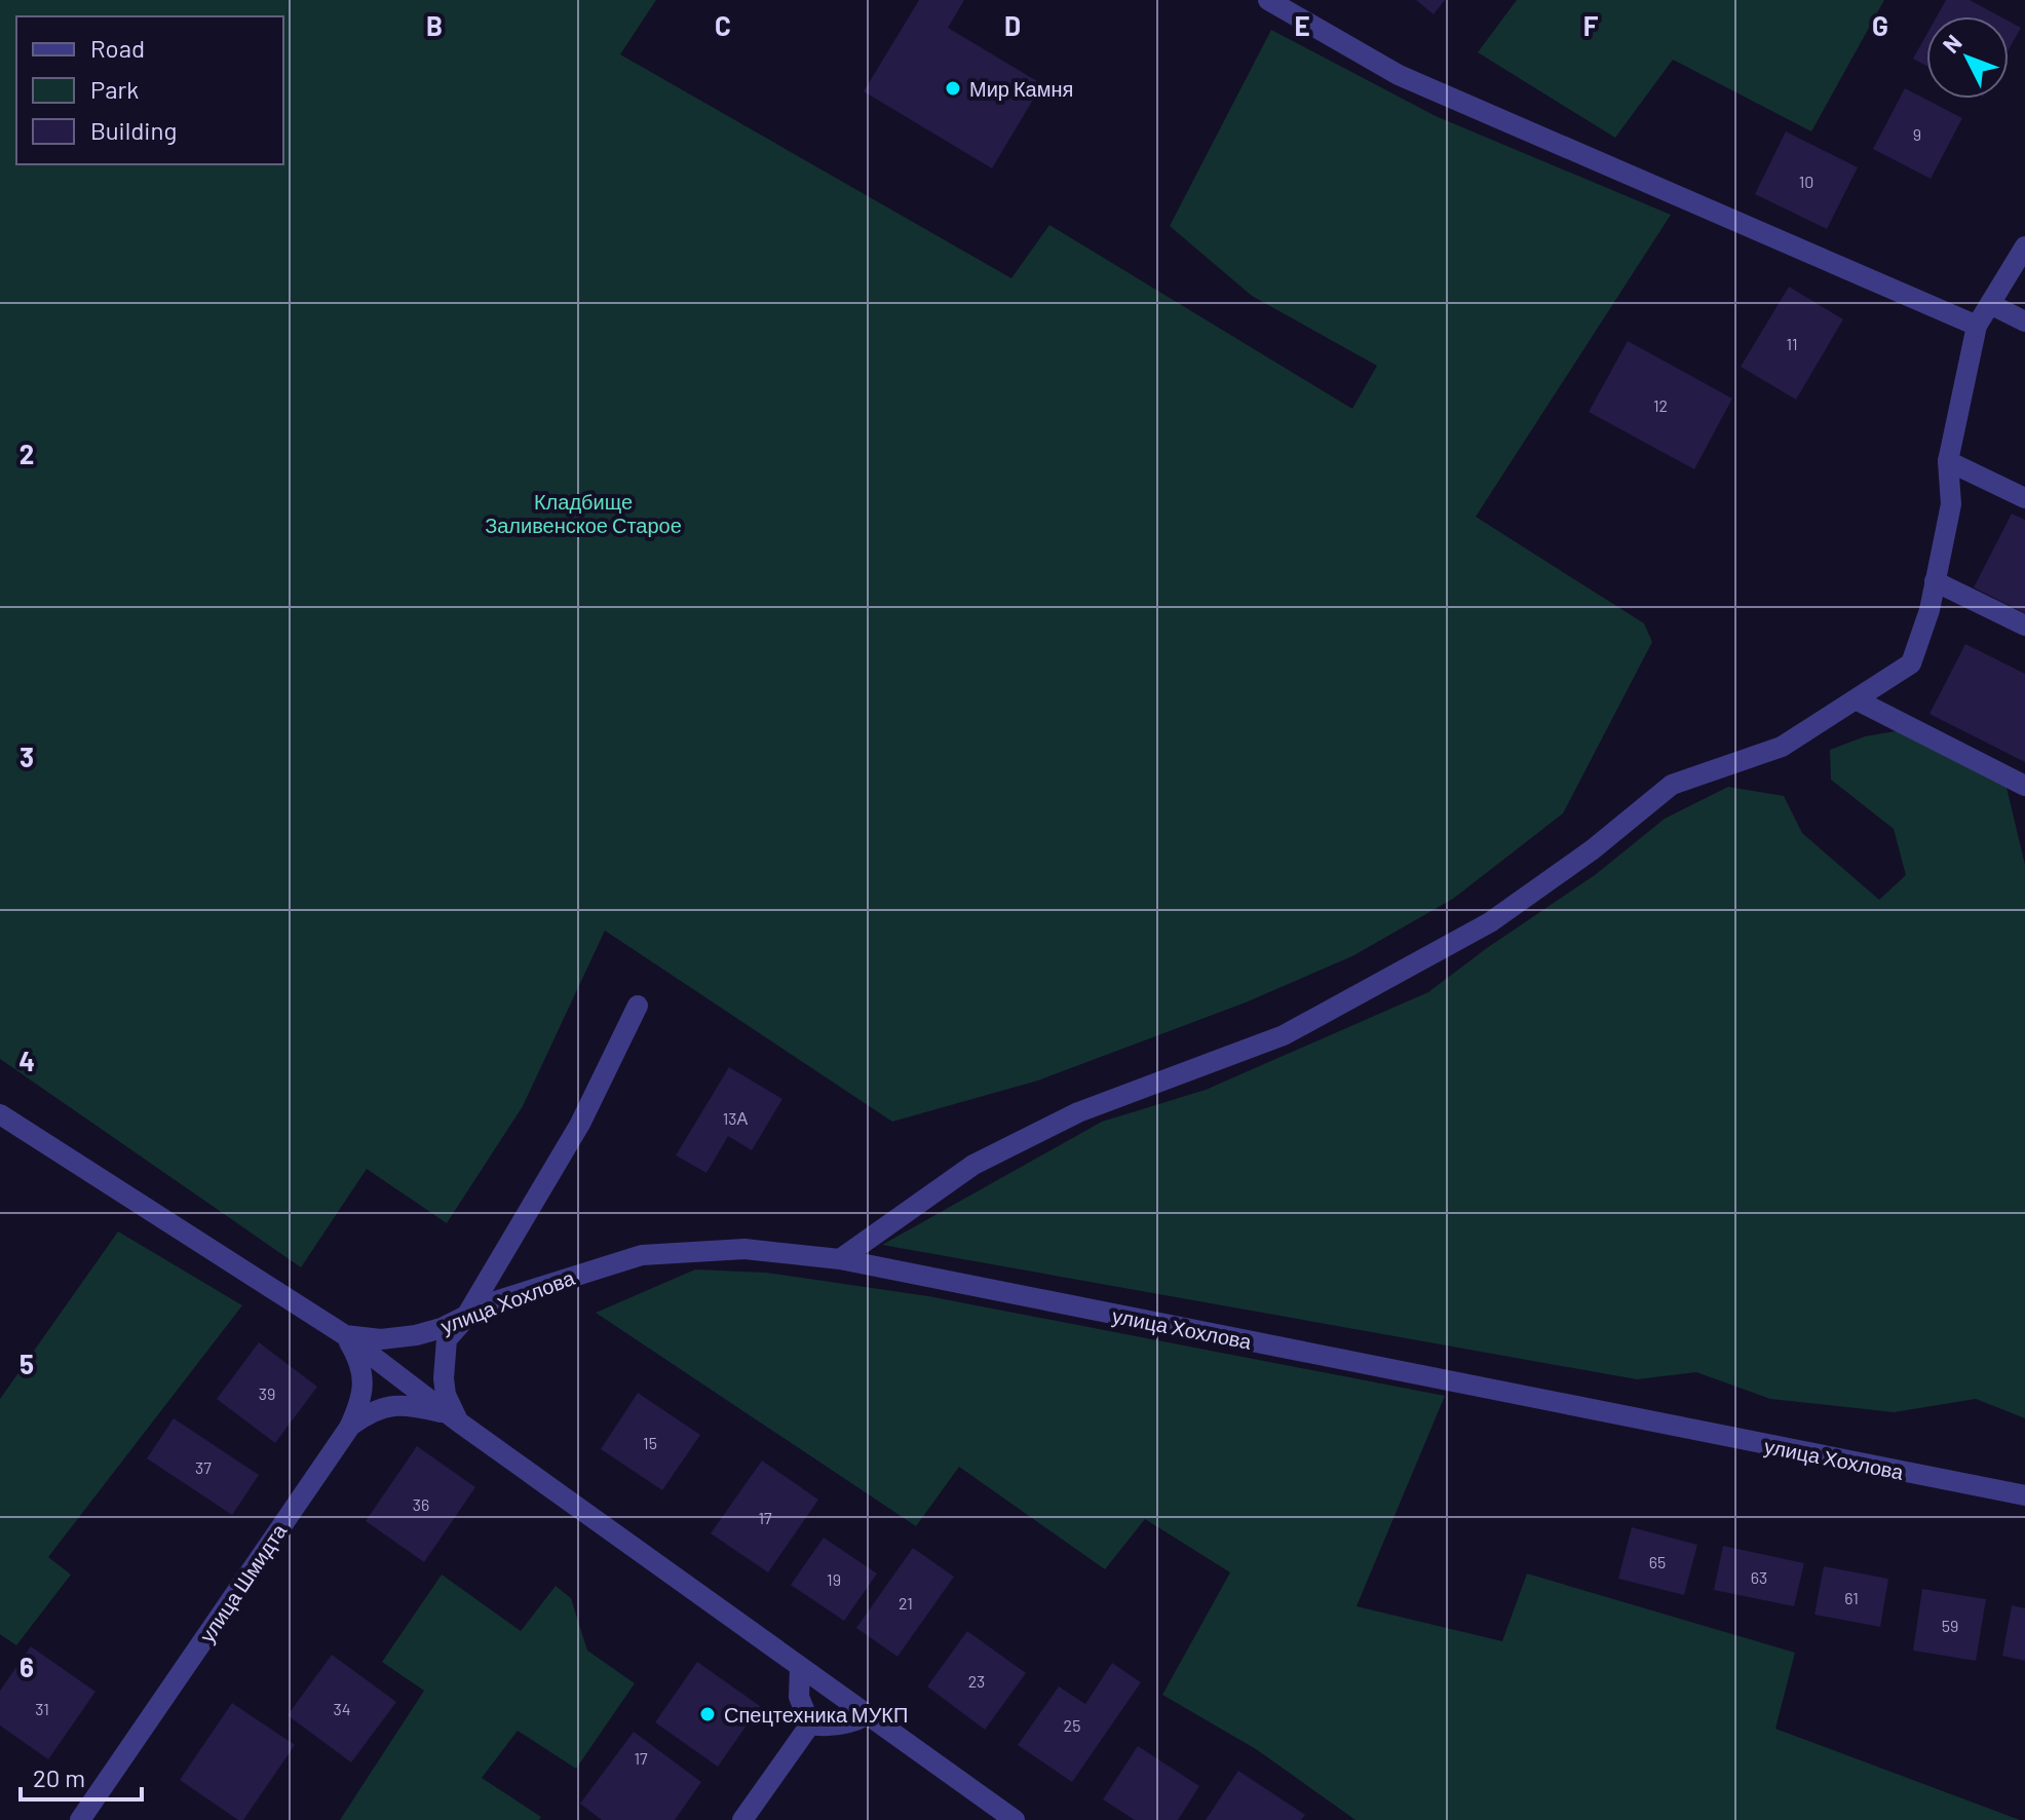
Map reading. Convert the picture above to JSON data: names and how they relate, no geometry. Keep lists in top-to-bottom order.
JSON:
{
  "streets": {
    "street": ["улица Хохлова", "улица Шмидта"]
  },
  "crossings": [
    ["улица Хохлова", "улица Шмидта"]
  ],
  "parks": ["Кладбище Заливенское Старое"],
  "places": ["Мир Камня", "Спецтехника МУКП"],
  "house_numbers": [
    "9",
    "10",
    "11",
    "12",
    "13А",
    "39",
    "15",
    "37",
    "36",
    "17",
    "65",
    "63",
    "19",
    "61",
    "21",
    "59",
    "23",
    "31",
    "34",
    "25",
    "17"
  ],
  "legend": ["Road", "Park", "Building"],
  "scale_bar": "20 m",
  "north": "top left",
  "grid": {
    "columns": [
      "B",
      "C",
      "D",
      "E",
      "F",
      "G"
    ],
    "rows": [
      "2",
      "3",
      "4",
      "5",
      "6"
    ]
  }
}
